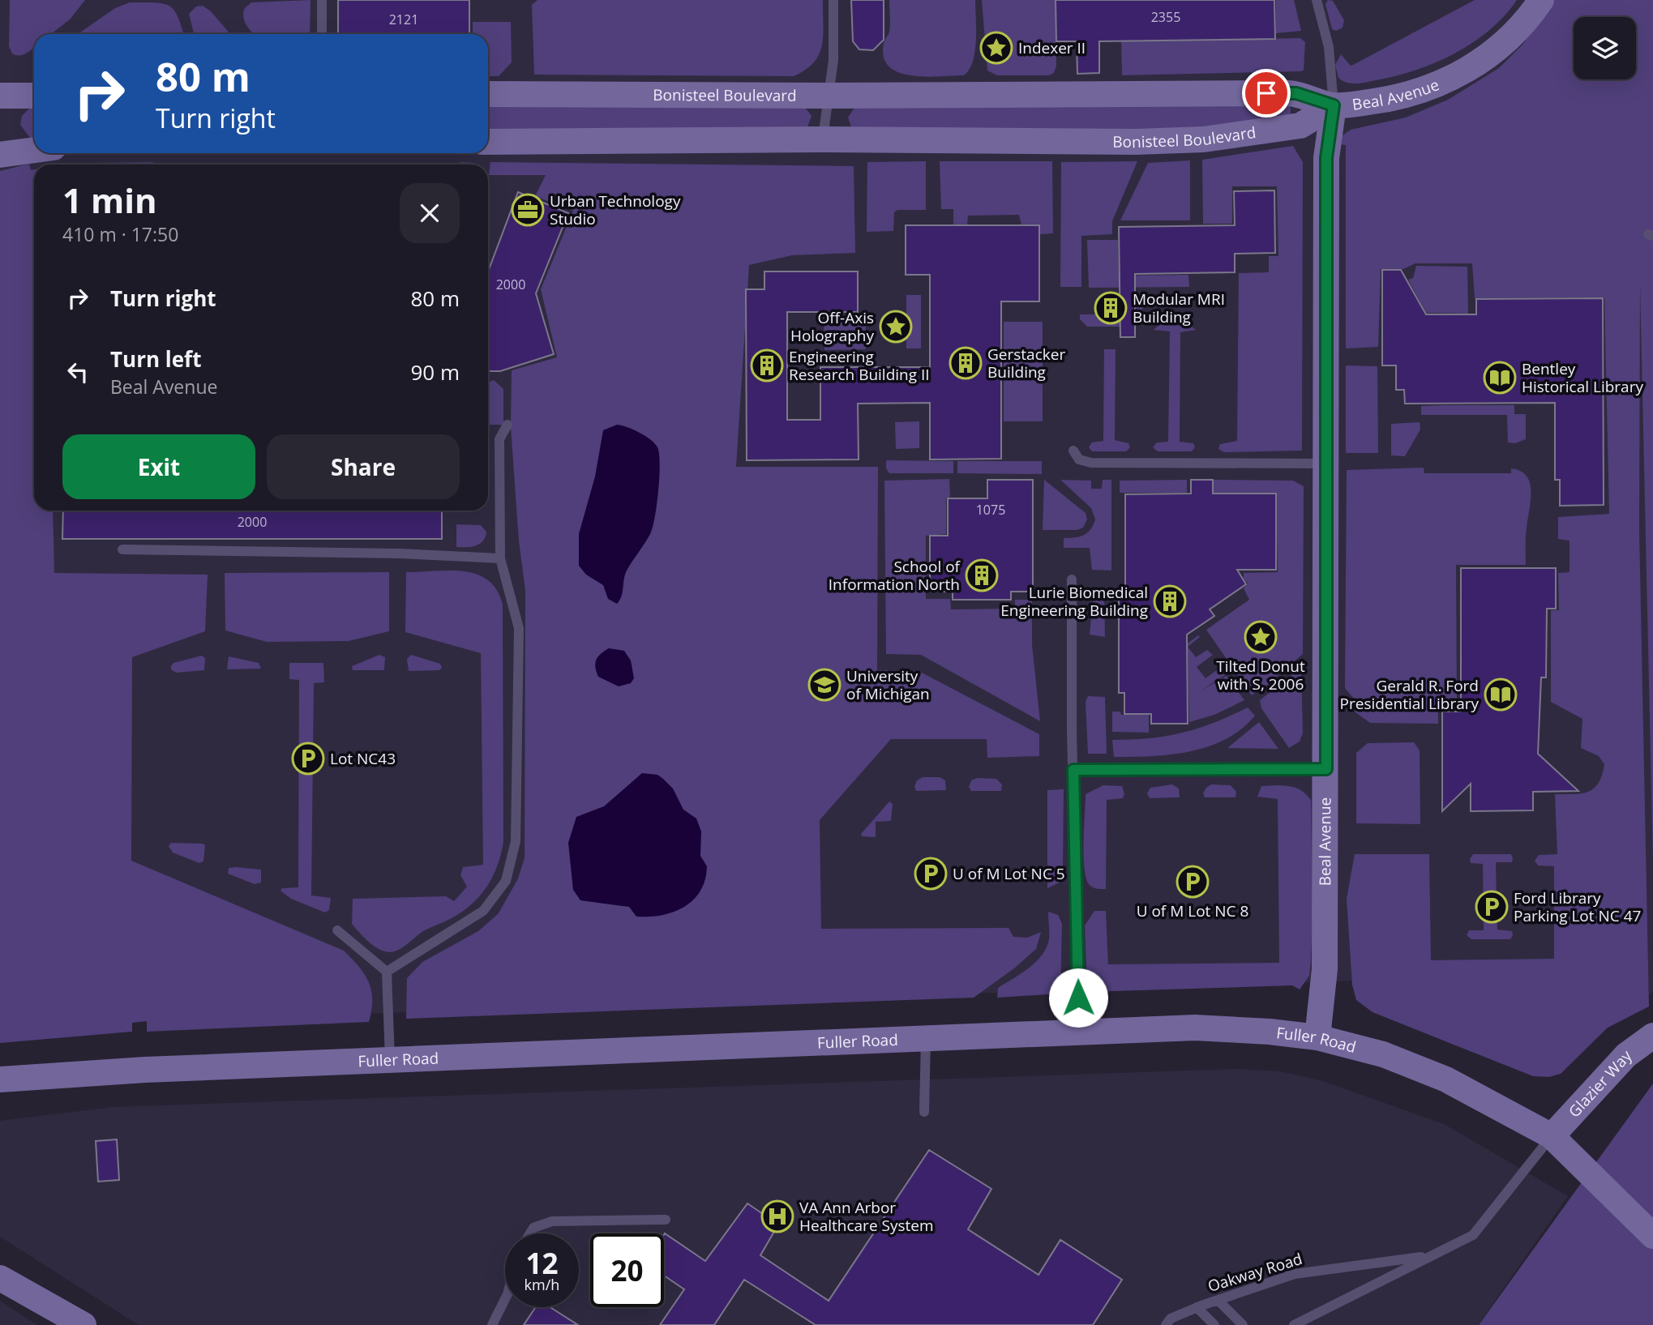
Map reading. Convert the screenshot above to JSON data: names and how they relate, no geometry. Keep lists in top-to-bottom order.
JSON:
{
  "streets": {
    "street": [
      "Beal Avenue",
      "Bonisteel Boulevard",
      "Fuller Road",
      "Glazier Way"
    ],
    "lane": ["Oakway Road"]
  },
  "crossings": [
    ["Beal Avenue", "Bonisteel Boulevard"],
    ["Beal Avenue", "Fuller Road"],
    ["Fuller Road", "Glazier Way"],
    ["Fuller Road", "Oakway Road"],
    ["Glazier Way", "Oakway Road"]
  ],
  "places": {
    "place": ["Indexer II", "Off-Axis Holography", "Tilted Donut with S, 2006"],
    "office": ["Urban Technology Studio"],
    "building": [
      "Modular MRI Building",
      "Gerstacker Building",
      "Engineering Research Building II",
      "School of Information North",
      "Lurie Biomedical Engineering Building"
    ],
    "library": ["Bentley Historical Library", "Gerald R. Ford Presidential Library"],
    "school or university": ["University of Michigan"],
    "parking": [
      "Lot NC43",
      "U of M Lot NC 5",
      "U of M Lot NC 8",
      "Ford Library Parking Lot NC 47"
    ],
    "hospital": ["VA Ann Arbor Healthcare System"]
  },
  "house_numbers": [
    "2355",
    "2121",
    "2000",
    "1075",
    "2000"
  ],
  "page": {
    "turn": ["80 m", "Turn right"],
    "heading": ["1 min", "410 m · 17:50"],
    "list": [
      {
        "name": "Turn right",
        "value": "80 m"
      },
      {
        "name": "Turn left",
        "note": "Beal Avenue",
        "value": "90 m"
      }
    ],
    "buttons": ["Exit", "Share"],
    "speed": "12 km/h",
    "limit": "20"
  }
}
